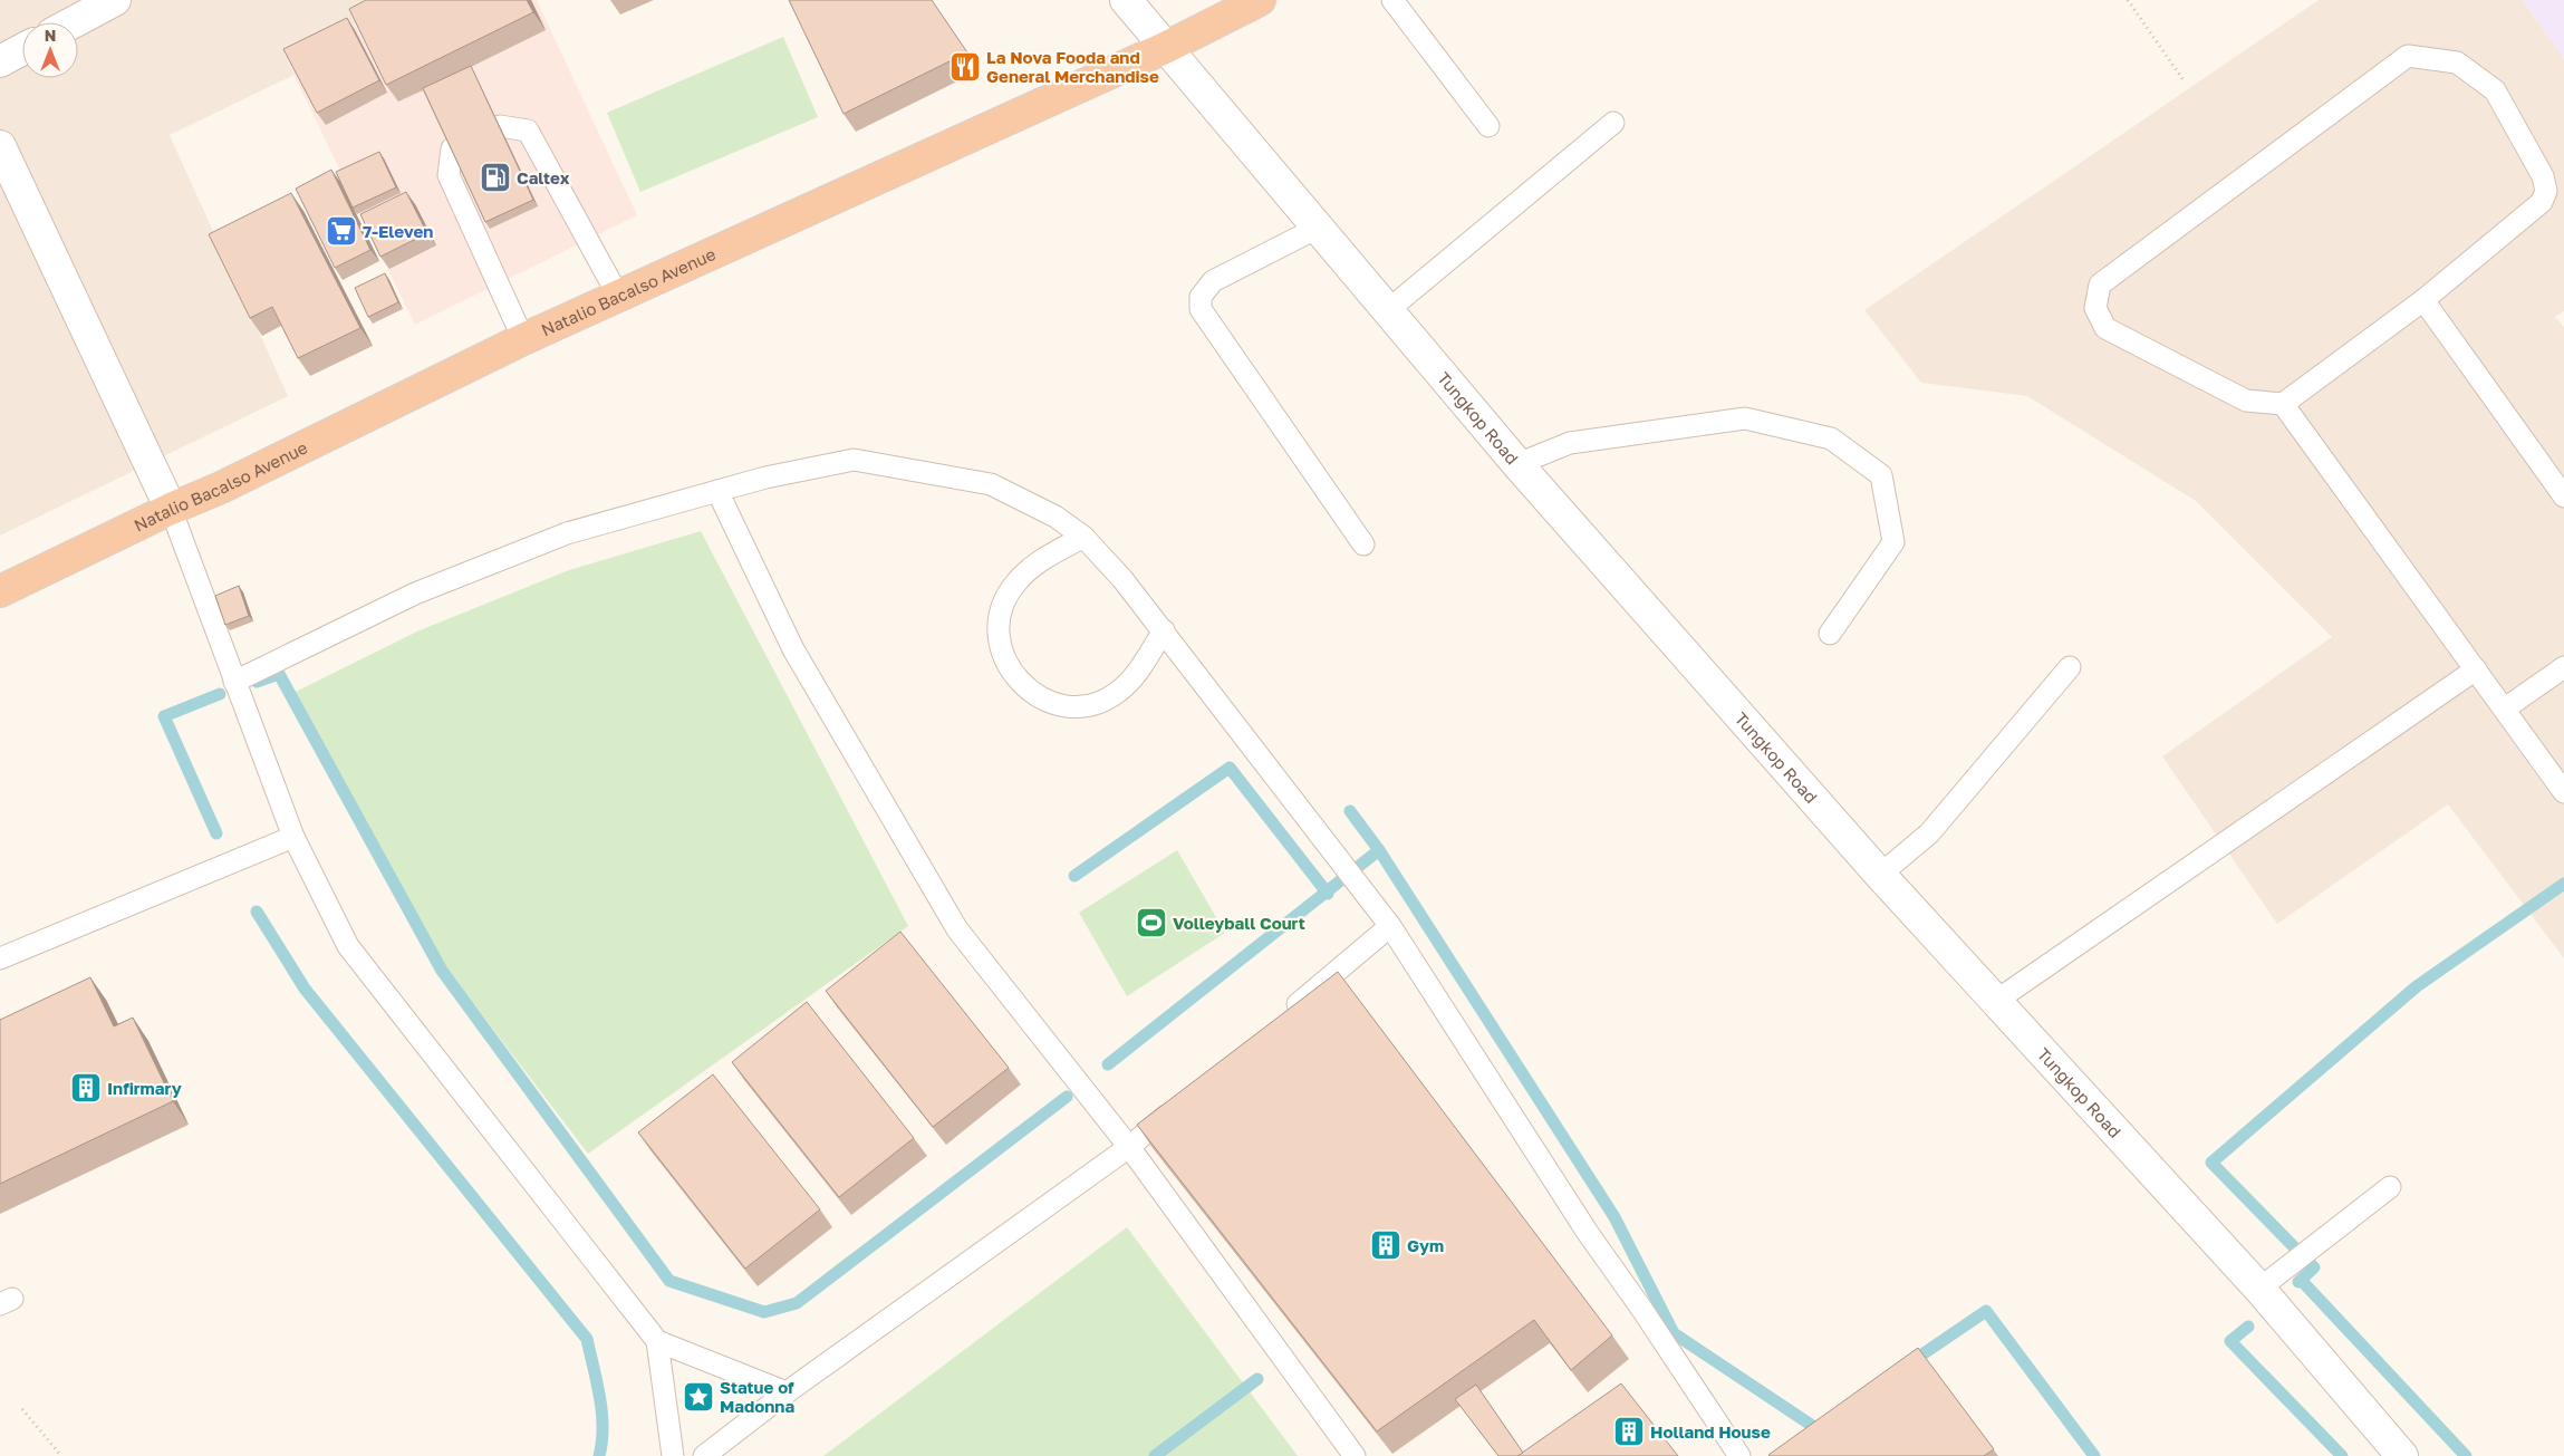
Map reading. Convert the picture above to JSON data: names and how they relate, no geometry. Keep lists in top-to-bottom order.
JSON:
{
  "streets": {
    "highway": ["Natalio Bacalso Avenue"],
    "street": ["Tungkop Road"]
  },
  "crossings": [
    ["Natalio Bacalso Avenue", "Tungkop Road"]
  ],
  "places": {
    "restaurant": ["La Nova Fooda and General Merchandise"],
    "fuel station": ["Caltex"],
    "supermarket": ["7-Eleven"],
    "sports": ["Volleyball Court"],
    "building": ["Infirmary", "Gym", "Holland House"],
    "place": ["Statue of Madonna"]
  },
  "north": "top"
}
